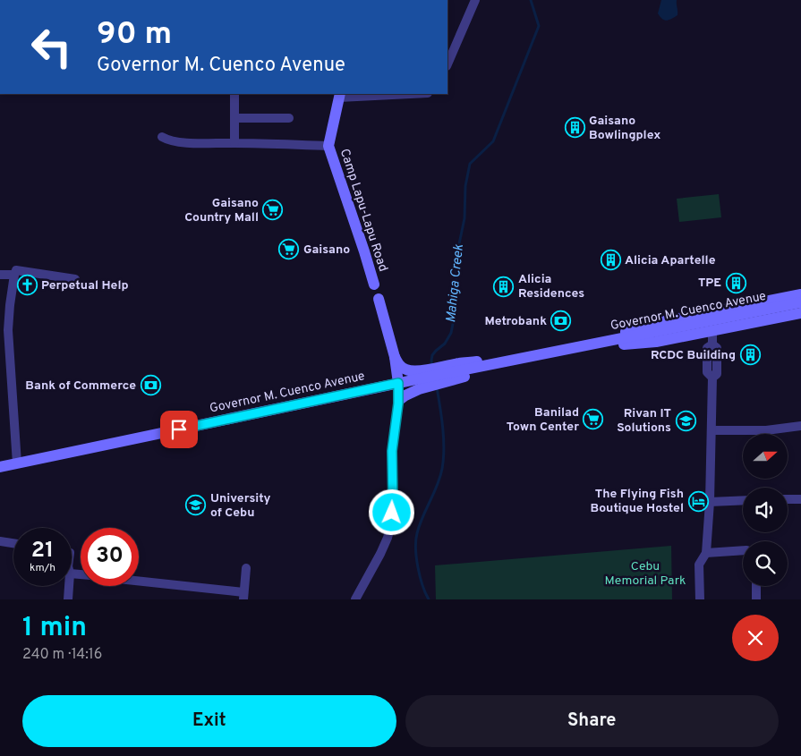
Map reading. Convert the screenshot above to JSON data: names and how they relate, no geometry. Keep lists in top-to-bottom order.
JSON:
{
  "streets": {
    "main road": ["Camp Lapu-Lapu Road", "Governor M. Cuenco Avenue"]
  },
  "water": ["Mahiga Creek"],
  "parks": ["Cebu Memorial Park"],
  "places": {
    "building": [
      "Gaisano Bowlingplex",
      "Alicia Apartelle",
      "TPE",
      "Alicia Residences",
      "RCDC Building"
    ],
    "supermarket": ["Gaisano Country Mall", "Gaisano", "Banilad Town Center"],
    "church": ["Perpetual Help"],
    "bank": ["Metrobank", "Bank of Commerce"],
    "school or university": ["Rivan IT Solutions", "University of Cebu"],
    "hotel": ["The Flying Fish Boutique Hostel"]
  },
  "north": "right",
  "page": {
    "turn": ["90 m", "Governor M. Cuenco Avenue"],
    "speed": "21 km/h",
    "limit": "30",
    "heading": ["1 min", "240 m · 14:16"],
    "buttons": ["Exit", "Share"]
  }
}
